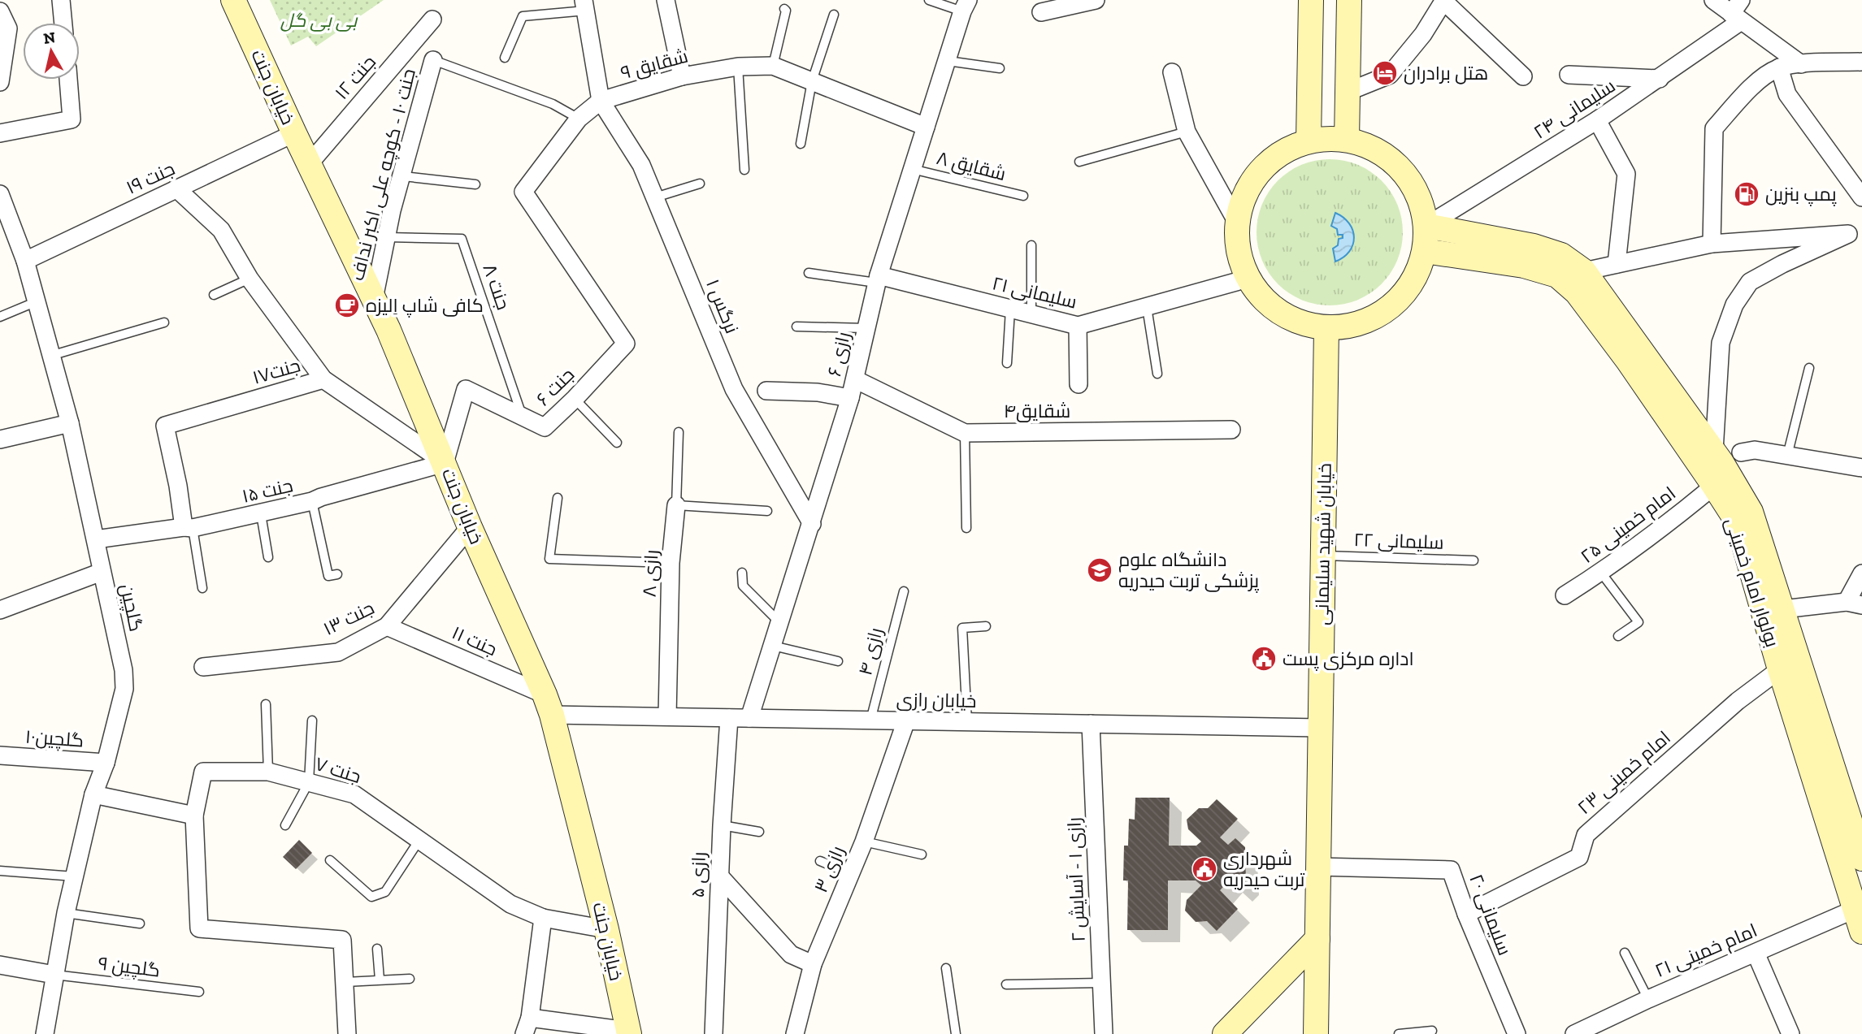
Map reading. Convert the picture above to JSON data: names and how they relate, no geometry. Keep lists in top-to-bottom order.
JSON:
{
  "streets": {
    "main road": ["خیابان جنت", "خیابان شهید سلیمانی", "بولوار امام خمینی"],
    "street": [
      "شقایق ۹",
      "جنت ۱۲",
      "سلیمانی ۲۴",
      "جنت ۱۰ - کوچه علی اکبر نداف",
      "جنت ۱۹",
      "سلیمانی ۲۱",
      "نرگس ۱",
      "رازی ۶",
      "جنت۱۷",
      "جنت ۶",
      "شقایق۴",
      "جنت ۱۵",
      "امام خمینی ۲۵",
      "رازی ۸",
      "گلچین",
      "جنت ۱۳",
      "جنت ۱۱",
      "خیابان رازی",
      "گلچین۱۰",
      "جنت ۷",
      "امام خمینی ۲۳",
      "رازی ۳",
      "رازی ۵",
      "رازی ۱ - آسایش ۲",
      "سلیمانی ۲۰",
      "امام خمینی ۲۱"
    ],
    "lane": [
      "شقایق ۸",
      "جنت ۸",
      "سلیمانی ۲۲",
      "رازی ۴",
      "گلچین ۹"
    ]
  },
  "crossings": [
    ["شقایق ۹", "نرگس ۱"],
    ["شقایق ۹", "رازی ۶"],
    ["شقایق ۹", "جنت ۶"],
    ["جنت ۱۲", "خیابان جنت"],
    ["خیابان جنت", "جنت ۱۰ - کوچه علی اکبر نداف"],
    ["خیابان جنت", "جنت ۱۹"],
    ["خیابان جنت", "جنت۱۷"],
    ["خیابان جنت", "جنت ۶"],
    ["خیابان جنت", "جنت ۱۵"],
    ["خیابان جنت", "جنت ۱۳"],
    ["خیابان جنت", "جنت ۱۱"],
    ["خیابان جنت", "خیابان رازی"],
    ["خیابان جنت", "جنت ۷"],
    ["سلیمانی ۲۴", "سلیمانی ۲۱"],
    ["سلیمانی ۲۴", "خیابان شهید سلیمانی"],
    ["سلیمانی ۲۴", "بولوار امام خمینی"],
    ["شقایق ۸", "رازی ۶"],
    ["جنت ۱۰ - کوچه علی اکبر نداف", "جنت ۸"],
    ["جنت ۱۹", "گلچین"],
    ["جنت ۸", "جنت ۶"],
    ["سلیمانی ۲۱", "رازی ۶"],
    ["سلیمانی ۲۱", "خیابان شهید سلیمانی"],
    ["سلیمانی ۲۱", "بولوار امام خمینی"],
    ["نرگس ۱", "رازی ۶"],
    ["رازی ۶", "شقایق۴"],
    ["رازی ۶", "خیابان رازی"],
    ["جنت۱۷", "جنت ۶"],
    ["جنت۱۷", "جنت ۱۵"],
    ["جنت ۶", "جنت ۱۵"],
    ["جنت ۱۵", "گلچین"],
    ["امام خمینی ۲۵", "بولوار امام خمینی"],
    ["سلیمانی ۲۲", "خیابان شهید سلیمانی"],
    ["خیابان شهید سلیمانی", "بولوار امام خمینی"],
    ["خیابان شهید سلیمانی", "خیابان رازی"],
    ["خیابان شهید سلیمانی", "سلیمانی ۲۰"],
    ["رازی ۸", "خیابان رازی"],
    ["بولوار امام خمینی", "امام خمینی ۲۳"],
    ["بولوار امام خمینی", "امام خمینی ۲۱"],
    ["گلچین", "گلچین۱۰"],
    ["گلچین", "گلچین ۹"],
    ["جنت ۱۳", "جنت ۱۱"],
    ["جنت ۱۱", "خیابان رازی"],
    ["رازی ۴", "خیابان رازی"],
    ["خیابان رازی", "رازی ۳"],
    ["خیابان رازی", "رازی ۵"],
    ["خیابان رازی", "رازی ۱ - آسایش ۲"],
    ["امام خمینی ۲۳", "سلیمانی ۲۰"]
  ],
  "parks": ["بی بی گل"],
  "places": {
    "hotel": ["هتل برادران"],
    "fuel station": ["پمپ بنزین"],
    "cafe": ["کافی شاپ اِلیزه"],
    "school or university": ["دانشگاه علوم پزشکی تربت حیدریه"],
    "public building": ["اداره مرکزی پست", "شهرداری تربت حیدریه"]
  },
  "north": "top"
}
